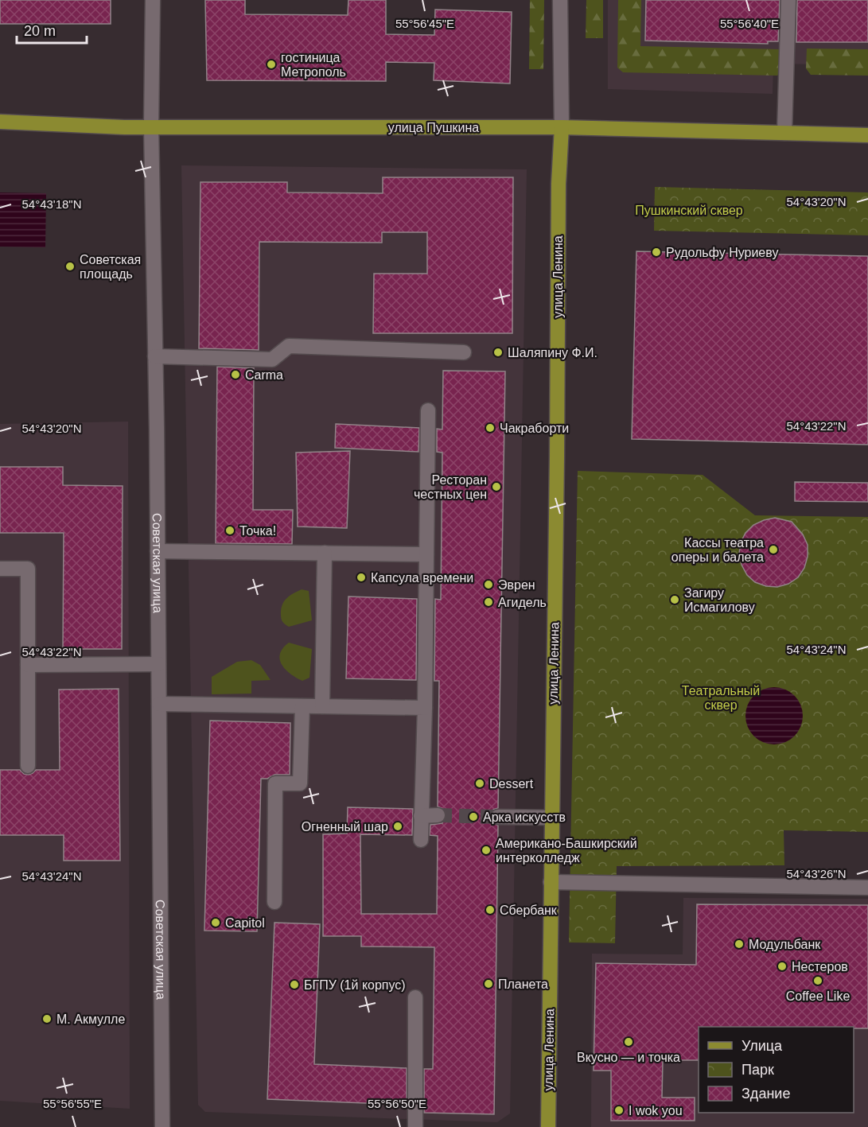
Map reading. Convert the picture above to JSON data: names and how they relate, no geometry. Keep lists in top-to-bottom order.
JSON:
{
  "streets": {
    "main road": ["улица Пушкина", "улица Ленина"],
    "street": ["Советская улица"]
  },
  "crossings": [
    ["улица Пушкина", "улица Ленина"],
    ["улица Пушкина", "Советская улица"]
  ],
  "parks": ["Пушкинский сквер", "Театральный сквер"],
  "places": [
    "гостиница Метрополь",
    "Рудольфу Нуриеву",
    "Советская площадь",
    "Шаляпину Ф.И.",
    "Carma",
    "Чакраборти",
    "Ресторан честных цен",
    "Точка!",
    "Кассы театра оперы и балета",
    "Капсула времени",
    "Эврен",
    "Загиру Исмагилову",
    "Агидель",
    "Dessert",
    "Арка искусств",
    "Огненный шар",
    "Американо-Башкирский интерколледж",
    "Сбербанк",
    "Capitol",
    "Модульбанк",
    "Нестеров",
    "Coffee Like",
    "Планета",
    "БГПУ (1й корпус)",
    "М. Акмулле",
    "Вкусно — и точка",
    "I wok you"
  ],
  "legend": ["Улица", "Парк", "Здание"],
  "scale_bar": "20 m",
  "coordinates": [
    "55°56'45\"E",
    "55°56'40\"E",
    "54°43'20\"N",
    "54°43'18\"N",
    "54°43'22\"N",
    "54°43'24\"N",
    "54°43'26\"N",
    "55°56'55\"E",
    "55°56'50\"E"
  ]
}
